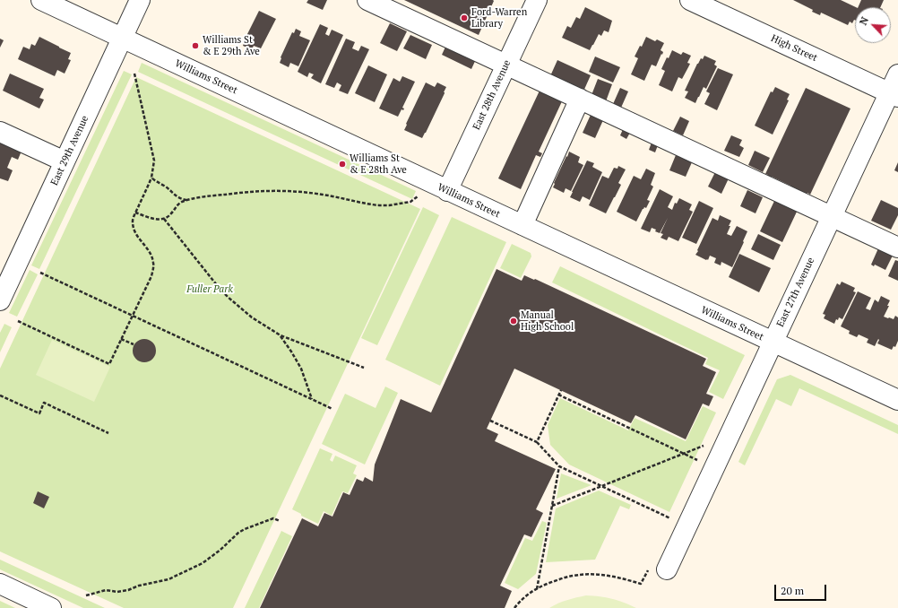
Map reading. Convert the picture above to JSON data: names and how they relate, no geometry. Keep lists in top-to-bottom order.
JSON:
{
  "streets": {
    "street": [
      "High Street",
      "Williams Street",
      "East 28th Avenue",
      "East 29th Avenue",
      "East 27th Avenue"
    ]
  },
  "crossings": [
    ["High Street", "East 27th Avenue"],
    ["Williams Street", "East 28th Avenue"],
    ["Williams Street", "East 29th Avenue"],
    ["Williams Street", "East 27th Avenue"]
  ],
  "parks": ["Fuller Park"],
  "places": [
    "Ford-Warren Library",
    "Williams St & E 29th Ave",
    "Williams St & E 28th Ave",
    "Manual High School"
  ],
  "scale_bar": "20 m",
  "north": "top left"
}
